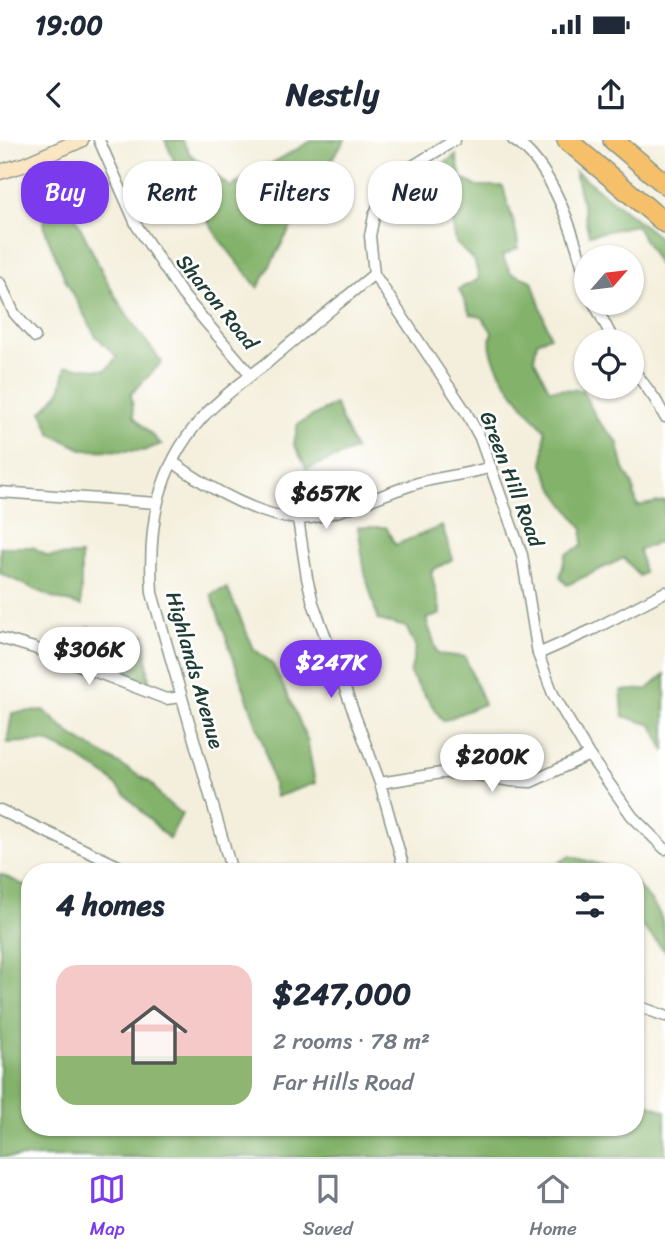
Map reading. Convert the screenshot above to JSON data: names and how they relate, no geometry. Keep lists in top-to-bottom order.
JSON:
{
  "streets": {
    "street": ["Sharon Road", "Green Hill Road", "Highlands Avenue"]
  },
  "crossings": [
    ["Sharon Road", "Highlands Avenue"],
    ["Green Hill Road", "Highlands Avenue"]
  ],
  "north": "top right",
  "page": {
    "status": "19:00",
    "header": "Nestly",
    "chip": [
      "Buy",
      "Rent",
      "Filters",
      "New"
    ],
    "price": [
      "$657K",
      "$306K",
      "$247K",
      "$200K"
    ],
    "heading": "4 homes",
    "list": [
      {
        "name": "$247,000",
        "note": "2 rooms · 78 m² · Far Hills Road"
      }
    ],
    "tabs": ["Map", "Saved", "Home"]
  }
}
